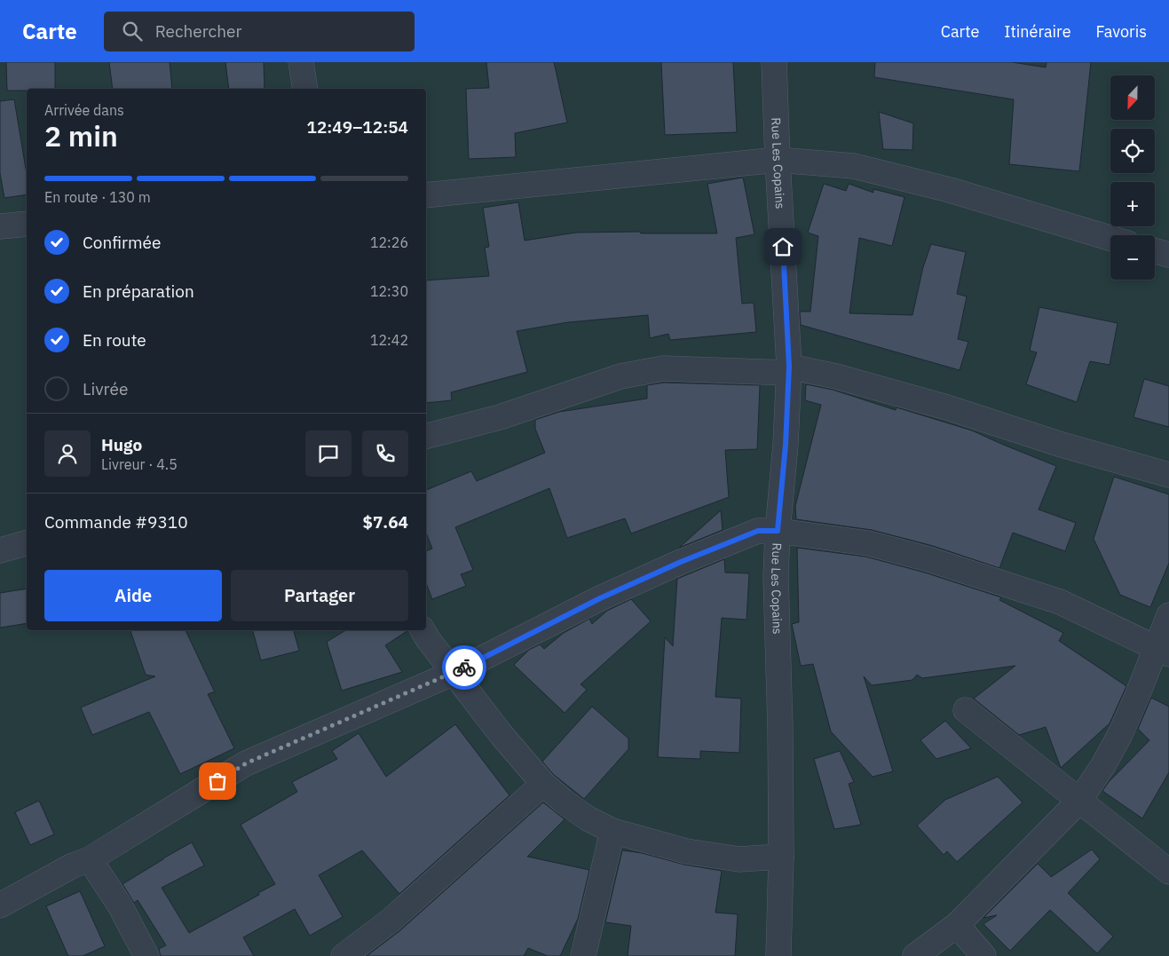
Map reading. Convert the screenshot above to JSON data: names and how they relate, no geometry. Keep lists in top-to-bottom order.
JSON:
{
  "streets": {
    "street": ["Rue Les Copains"]
  },
  "north": "bottom",
  "page": {
    "header": "Carte",
    "search": "Rechercher",
    "nav": ["Carte", "Itinéraire", "Favoris"],
    "map_buttons": ["+", "−"],
    "heading": ["2 min", "Arrivée dans", "12:49–12:54"],
    "panel": [
      "Hugo",
      "Livreur · 4.5",
      "Commande #9310",
      "$7.64"
    ],
    "bar": "En route · 130 m",
    "list": [
      ["Confirmée", "12:26"],
      ["En préparation", "12:30"],
      ["En route", "12:42"],
      "Livrée"
    ],
    "buttons": ["Aide", "Partager"]
  }
}
